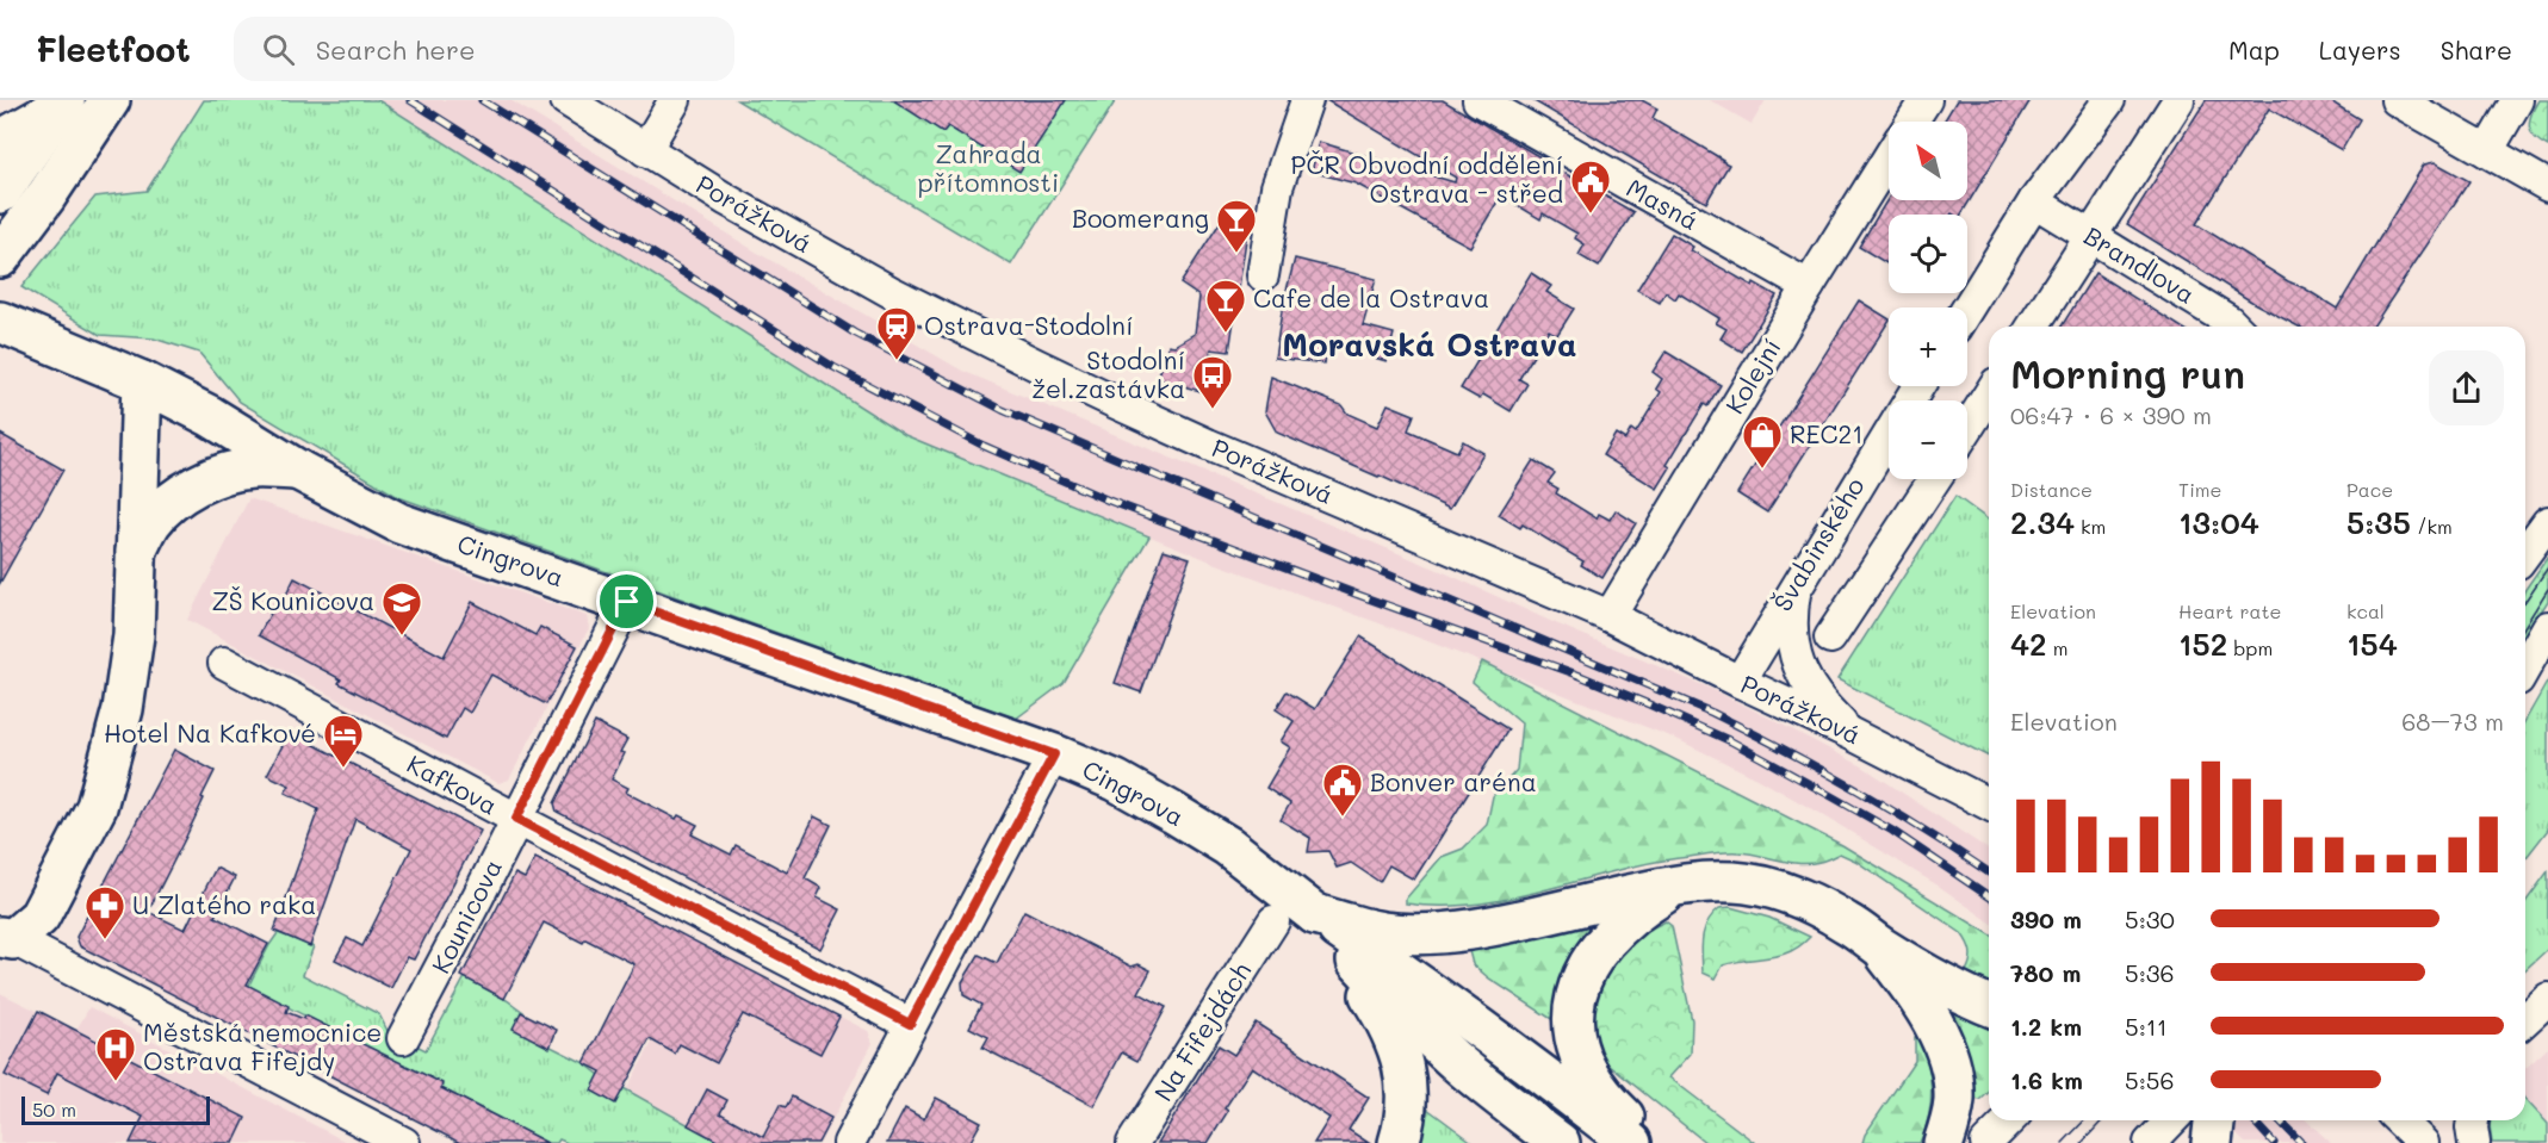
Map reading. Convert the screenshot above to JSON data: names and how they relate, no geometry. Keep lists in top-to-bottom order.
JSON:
{
  "streets": {
    "main road": ["Cingrova"],
    "street": [
      "Masná",
      "Porážková",
      "Brandlova",
      "Kolejní",
      "Švabinského",
      "Kafkova",
      "Kounicova",
      "Na Fifejdách"
    ]
  },
  "crossings": [
    ["Masná", "Kolejní"],
    ["Porážková", "Kolejní"],
    ["Porážková", "Švabinského"],
    ["Cingrova", "Kounicova"],
    ["Kafkova", "Kounicova"]
  ],
  "districts": ["Moravská Ostrava"],
  "parks": ["Zahrada přítomnosti"],
  "places": {
    "public building": ["PČR Obvodní oddělení Ostrava - střed", "Bonver aréna"],
    "bar": ["Boomerang", "Cafe de la Ostrava"],
    "station": ["Ostrava-Stodolní"],
    "bus stop": ["Stodolní žel.zastávka"],
    "shop": ["REC21"],
    "school or university": ["ZŠ Kounicova"],
    "hotel": ["Hotel Na Kafkové"],
    "pharmacy": ["U Zlatého raka"],
    "hospital": ["Městská nemocnice Ostrava Fifejdy"]
  },
  "scale_bar": "50 m",
  "north": "top left",
  "page": {
    "header": "Fleetfoot",
    "search": "Search here",
    "nav": ["Map", "Layers", "Share"],
    "map_buttons": ["+", "−"],
    "heading": ["Morning run", "06:47 · 6 × 390 m"],
    "stats": [
      ["Distance", "2.34 km"],
      ["Time", "13:04"],
      ["Pace", "5:35 /km"],
      ["Elevation", "42 m"],
      ["Heart rate", "152 bpm"],
      ["kcal", "154"]
    ],
    "chart": ["Elevation", "68–73 m"],
    "list": [
      {
        "name": "390 m",
        "note": "5:30"
      },
      {
        "name": "780 m",
        "note": "5:36"
      },
      {
        "name": "1.2 km",
        "note": "5:11"
      },
      {
        "name": "1.6 km",
        "note": "5:56"
      }
    ],
    "scale": "50 m"
  }
}
